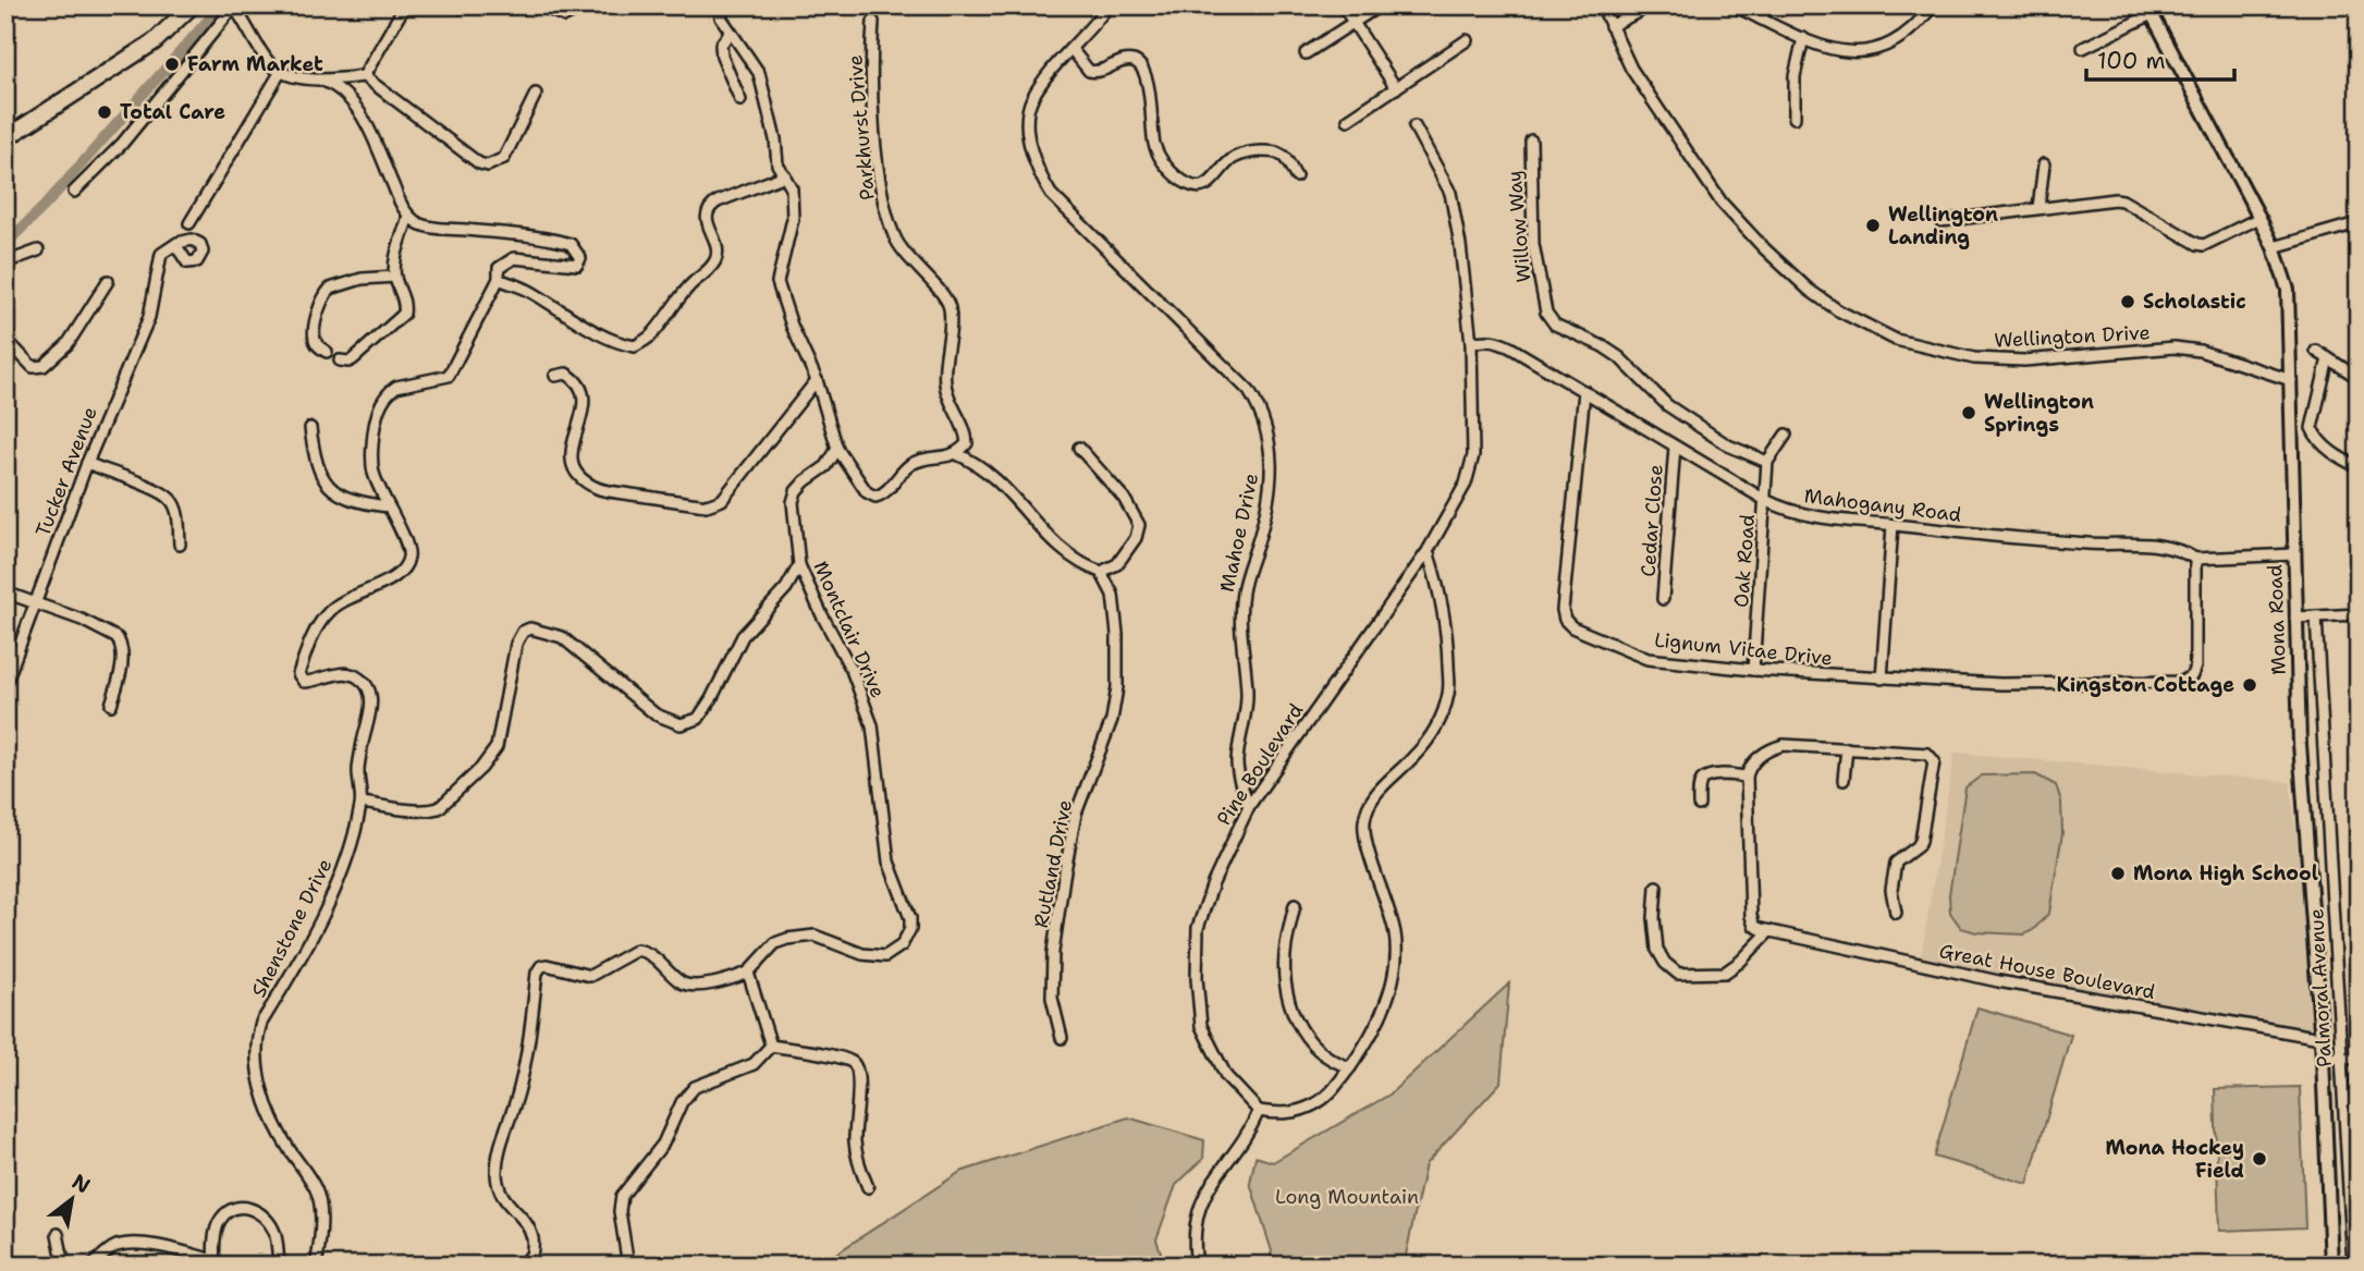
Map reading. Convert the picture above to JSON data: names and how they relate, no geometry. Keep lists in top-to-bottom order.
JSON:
{
  "streets": {
    "street": [
      "Parkhurst Drive",
      "Willow Way",
      "Wellington Drive",
      "Tucker Avenue",
      "Mahogany Road",
      "Cedar Close",
      "Mahoe Drive",
      "Oak Road",
      "Mona Road",
      "Montclair Drive",
      "Lignum Vitae Drive",
      "Pine Boulevard",
      "Rutland Drive",
      "Shenstone Drive",
      "Great House Boulevard",
      "Palmoral Avenue"
    ]
  },
  "crossings": [
    ["Wellington Drive", "Mona Road"],
    ["Mahogany Road", "Cedar Close"],
    ["Mahogany Road", "Oak Road"],
    ["Mahogany Road", "Lignum Vitae Drive"],
    ["Mahogany Road", "Pine Boulevard"],
    ["Mahoe Drive", "Pine Boulevard"],
    ["Oak Road", "Lignum Vitae Drive"],
    ["Mona Road", "Great House Boulevard"]
  ],
  "parks": ["Long Mountain"],
  "places": [
    "Farm Market",
    "Total Care",
    "Wellington Landing",
    "Scholastic",
    "Wellington Springs",
    "Kingston Cottage",
    "Mona High School",
    "Mona Hockey Field"
  ],
  "scale_bar": "100 m",
  "north": "top right"
}
